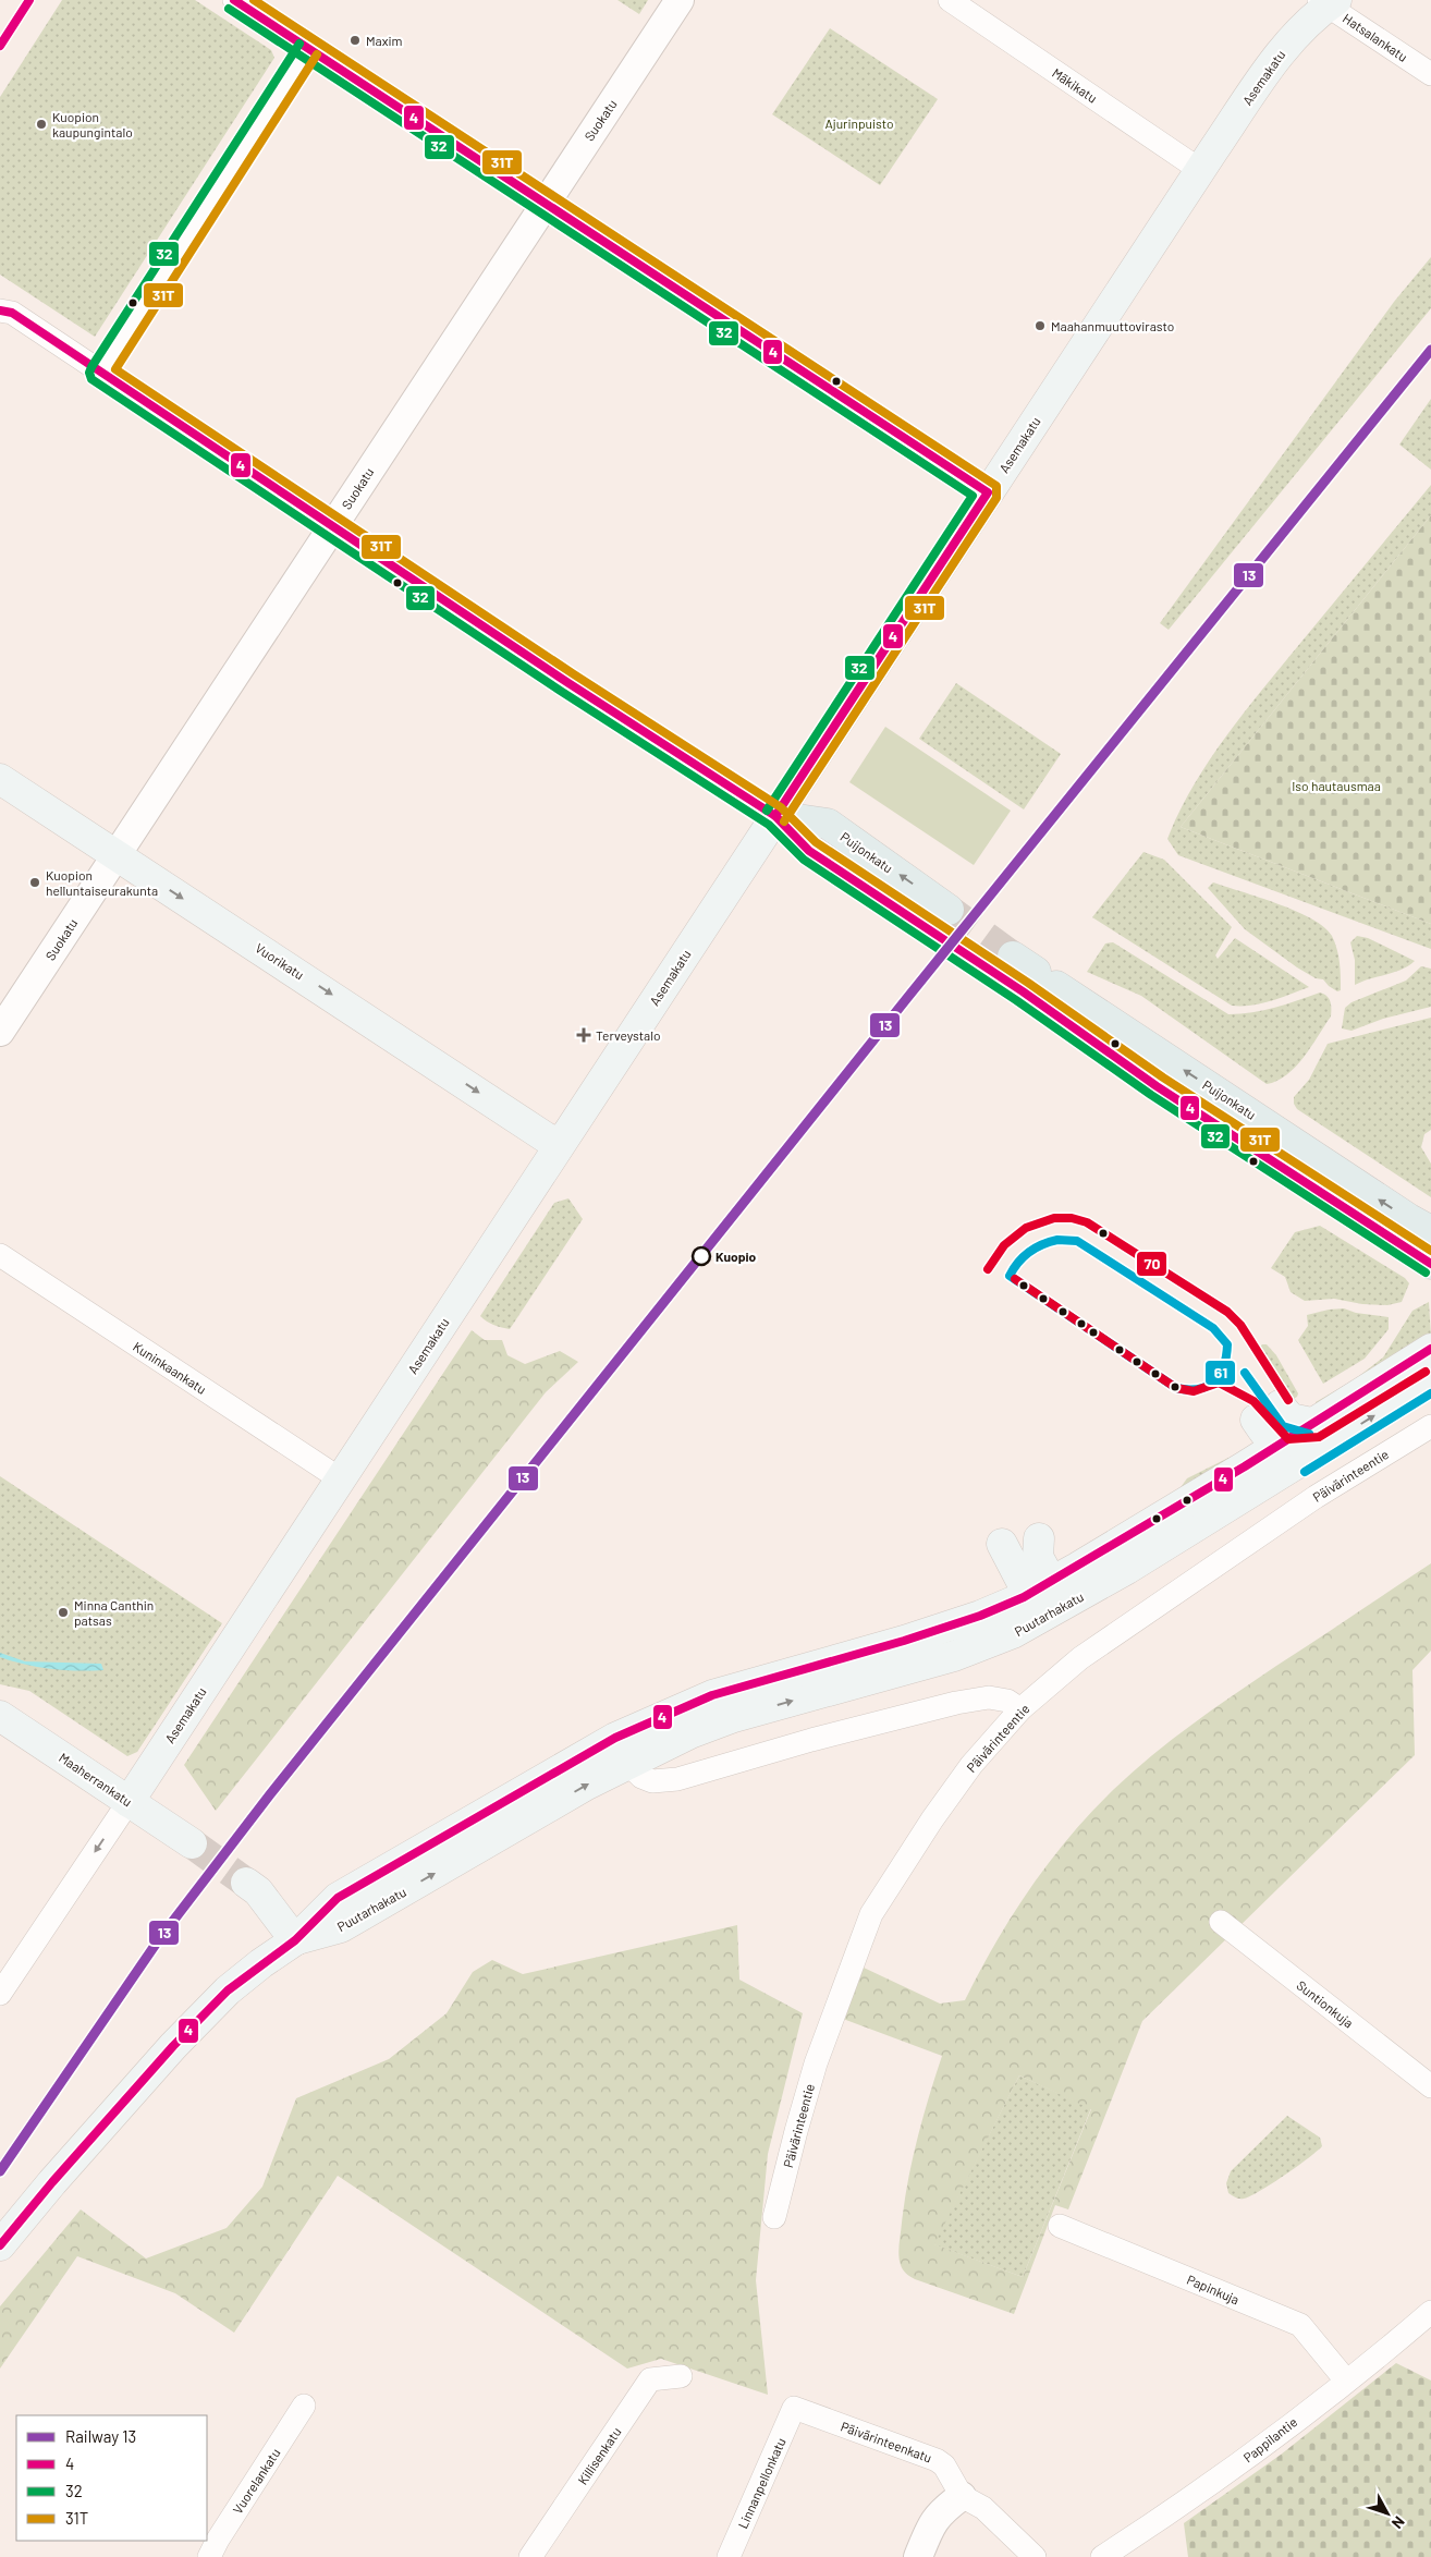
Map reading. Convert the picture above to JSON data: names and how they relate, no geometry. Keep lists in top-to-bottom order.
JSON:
{
  "streets": {
    "main road": [
      "Asemakatu",
      "Puijonkatu",
      "Vuorikatu",
      "Puutarhakatu",
      "Maaherrankatu"
    ],
    "street": [
      "Hatsalankatu",
      "Mäkikatu",
      "Suokatu",
      "Kuninkaankatu",
      "Päivärinteentie",
      "Suntionkuja",
      "Papinkuja",
      "Pappilantie",
      "Päivärinteenkatu",
      "Killisenkatu",
      "Vuorelankatu",
      "Linnanpellonkatu"
    ]
  },
  "crossings": [
    ["Hatsalankatu", "Asemakatu"],
    ["Asemakatu", "Mäkikatu"],
    ["Asemakatu", "Vuorikatu"],
    ["Asemakatu", "Kuninkaankatu"],
    ["Asemakatu", "Maaherrankatu"],
    ["Suokatu", "Vuorikatu"],
    ["Papinkuja", "Pappilantie"],
    ["Päivärinteenkatu", "Linnanpellonkatu"]
  ],
  "one_way": ["Vuorikatu"],
  "parks": ["Ajurinpuisto", "Iso hautausmaa"],
  "places": {
    "other": [
      "Maxim",
      "Kuopion kaupungintalo",
      "Maahanmuuttovirasto",
      "Kuopion helluntaiseurakunta",
      "Kuopio",
      "Minna Canthin patsas"
    ],
    "health": ["Terveystalo"]
  },
  "lines": [
    "transit line 4",
    "transit line 31T",
    "transit line 32",
    "rail line 13",
    "transit line 70",
    "transit line 61"
  ],
  "legend": [
    "Railway 13",
    "4",
    "32",
    "31T"
  ],
  "north": "bottom right"
}
